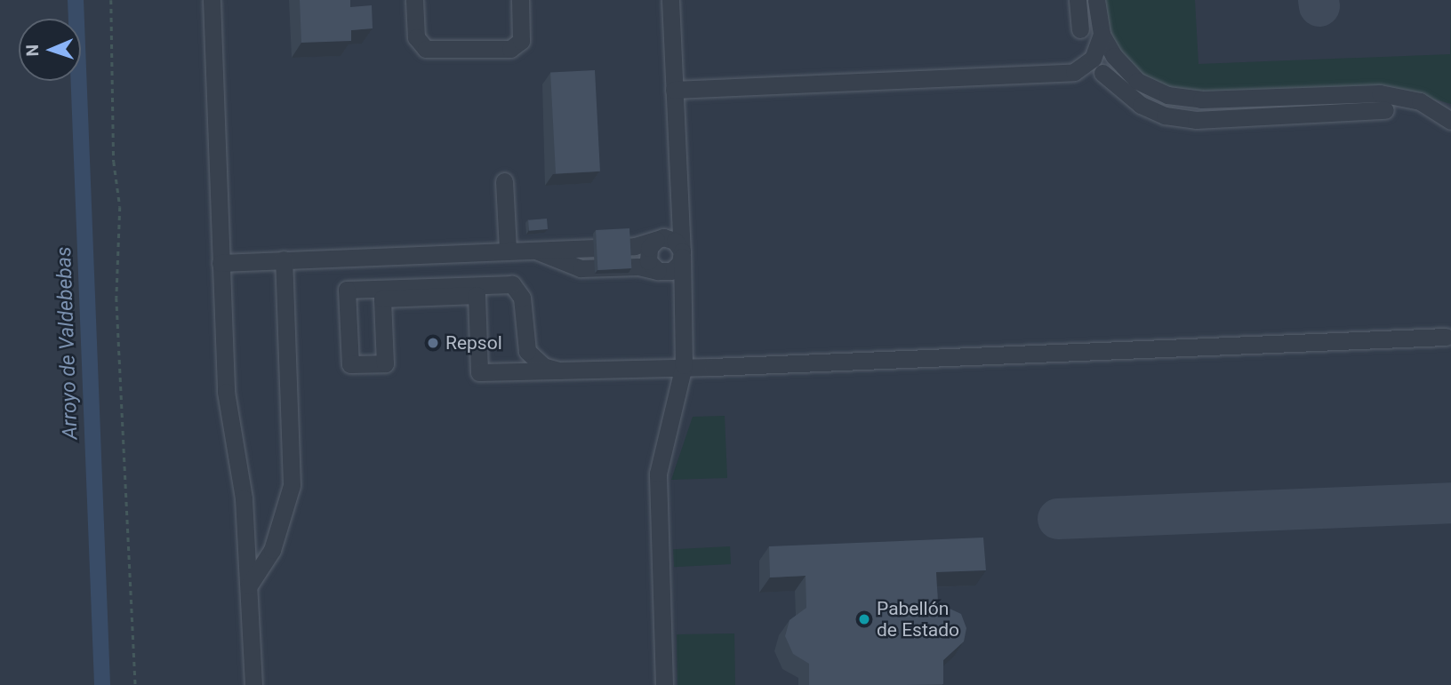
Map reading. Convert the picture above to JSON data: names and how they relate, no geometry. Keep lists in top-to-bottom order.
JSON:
{
  "water": ["Arroyo de Valdebebas"],
  "places": ["Repsol", "Pabellón de Estado"],
  "north": "left"
}
